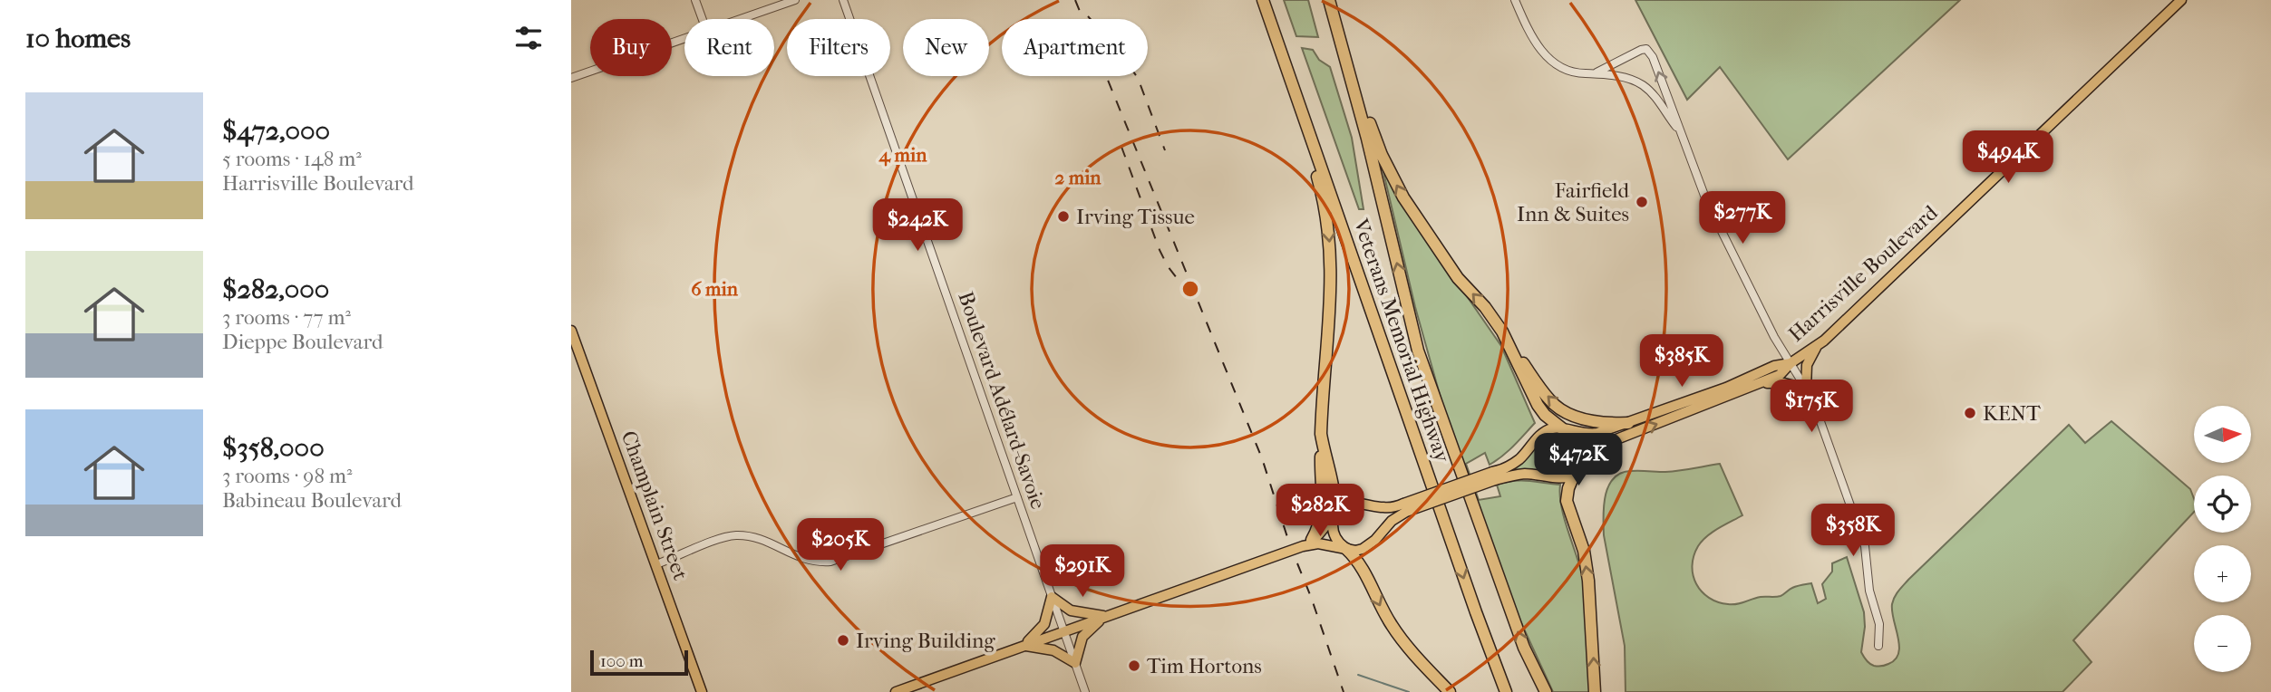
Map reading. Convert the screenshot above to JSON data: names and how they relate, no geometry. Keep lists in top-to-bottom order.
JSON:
{
  "streets": {
    "highway": ["Veterans Memorial Highway"],
    "main road": ["Harrisville Boulevard", "Champlain Street"],
    "street": ["Boulevard Adélard-Savoie"]
  },
  "places": [
    "Fairfield Inn & Suites",
    "Irving Tissue",
    "KENT",
    "Irving Building",
    "Tim Hortons"
  ],
  "scale_bar": "100 m",
  "north": "right",
  "page": {
    "heading": "10 homes",
    "chip": [
      "Buy",
      "Rent",
      "Filters",
      "New",
      "Apartment"
    ],
    "list": [
      {
        "name": "$472,000",
        "note": "5 rooms · 148 m² · Harrisville Boulevard"
      },
      {
        "name": "$282,000",
        "note": "3 rooms · 77 m² · Dieppe Boulevard"
      },
      {
        "name": "$358,000",
        "note": "3 rooms · 98 m² · Babineau Boulevard"
      }
    ],
    "price": [
      "$494K",
      "$277K",
      "$242K",
      "$385K",
      "$175K",
      "$472K",
      "$282K",
      "$358K",
      "$205K",
      "$291K"
    ],
    "map_buttons": ["+", "−"],
    "scale": "100 m"
  },
  "rings": ["4 min", "2 min", "6 min"]
}
